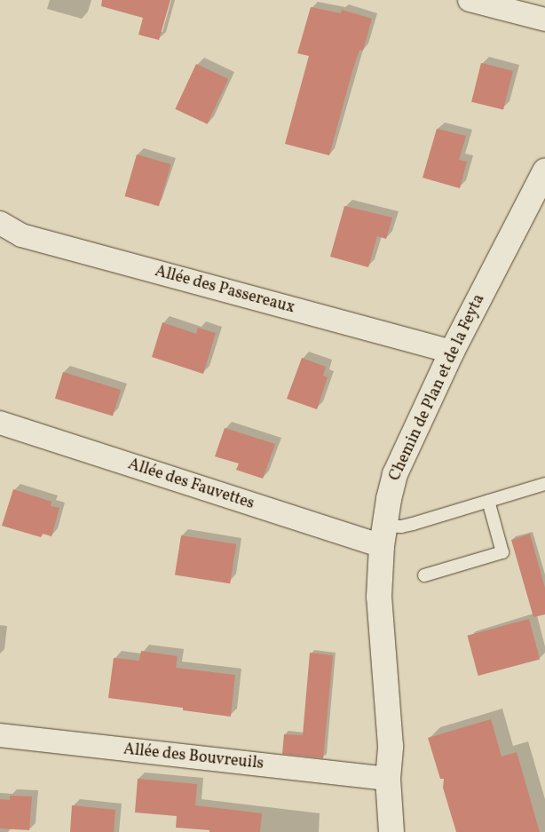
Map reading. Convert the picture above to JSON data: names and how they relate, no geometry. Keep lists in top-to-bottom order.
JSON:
{
  "streets": {
    "street": [
      "Allée des Passereaux",
      "Chemin de Plan et de la Feyta",
      "Allée des Fauvettes",
      "Allée des Bouvreuils"
    ]
  },
  "crossings": [
    ["Allée des Passereaux", "Chemin de Plan et de la Feyta"],
    ["Chemin de Plan et de la Feyta", "Allée des Fauvettes"],
    ["Chemin de Plan et de la Feyta", "Allée des Bouvreuils"]
  ]
}
